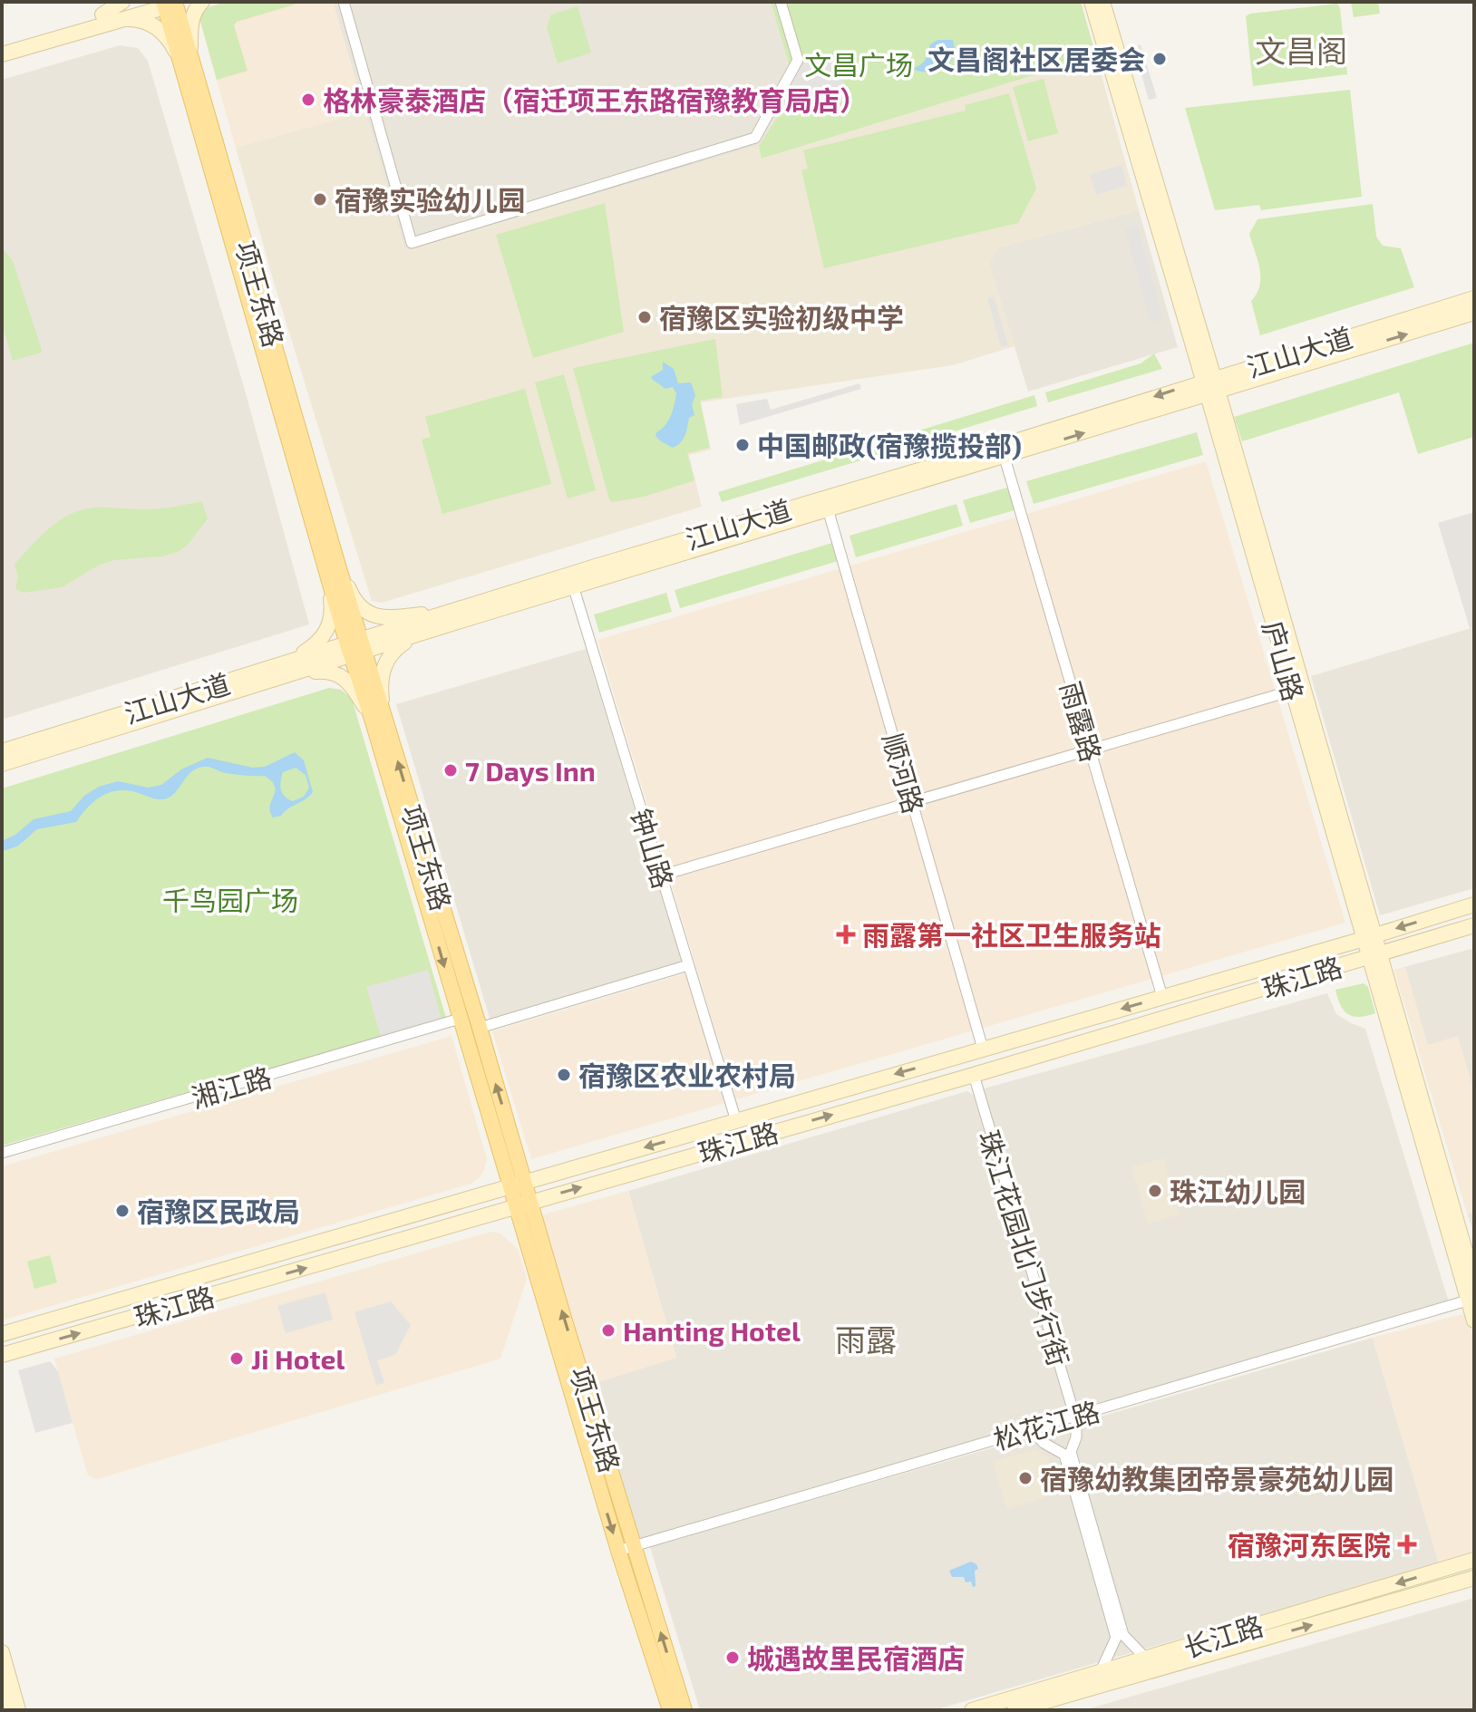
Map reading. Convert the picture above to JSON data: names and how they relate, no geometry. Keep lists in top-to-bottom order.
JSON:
{
  "streets": {
    "main road": ["项王东路"],
    "street": [
      "江山大道",
      "庐山路",
      "雨露路",
      "顺河路",
      "钟山路",
      "珠江路",
      "湘江路",
      "珠江花园北门步行街",
      "松花江路",
      "长江路"
    ]
  },
  "crossings": [
    ["项王东路", "江山大道"],
    ["项王东路", "珠江路"],
    ["项王东路", "湘江路"],
    ["项王东路", "松花江路"],
    ["江山大道", "庐山路"],
    ["江山大道", "雨露路"],
    ["江山大道", "顺河路"],
    ["江山大道", "钟山路"],
    ["庐山路", "珠江路"],
    ["庐山路", "松花江路"],
    ["雨露路", "珠江路"],
    ["顺河路", "珠江路"],
    ["钟山路", "珠江路"],
    ["珠江路", "珠江花园北门步行街"],
    ["珠江花园北门步行街", "松花江路"]
  ],
  "districts": ["文昌阁", "雨露"],
  "parks": ["文昌广场", "千鸟园广场"],
  "places": {
    "other": [
      "文昌阁社区居委会",
      "格林豪泰酒店（宿迁项王东路宿豫教育局店）",
      "宿豫实验幼儿园",
      "宿豫区实验初级中学",
      "中国邮政(宿豫揽投部)",
      "7 Days Inn",
      "宿豫区农业农村局",
      "珠江幼儿园",
      "宿豫区民政局",
      "Hanting Hotel",
      "Ji Hotel",
      "宿豫幼教集团帝景豪苑幼儿园",
      "城遇故里民宿酒店"
    ],
    "health": ["雨露第一社区卫生服务站", "宿豫河东医院"]
  }
}
